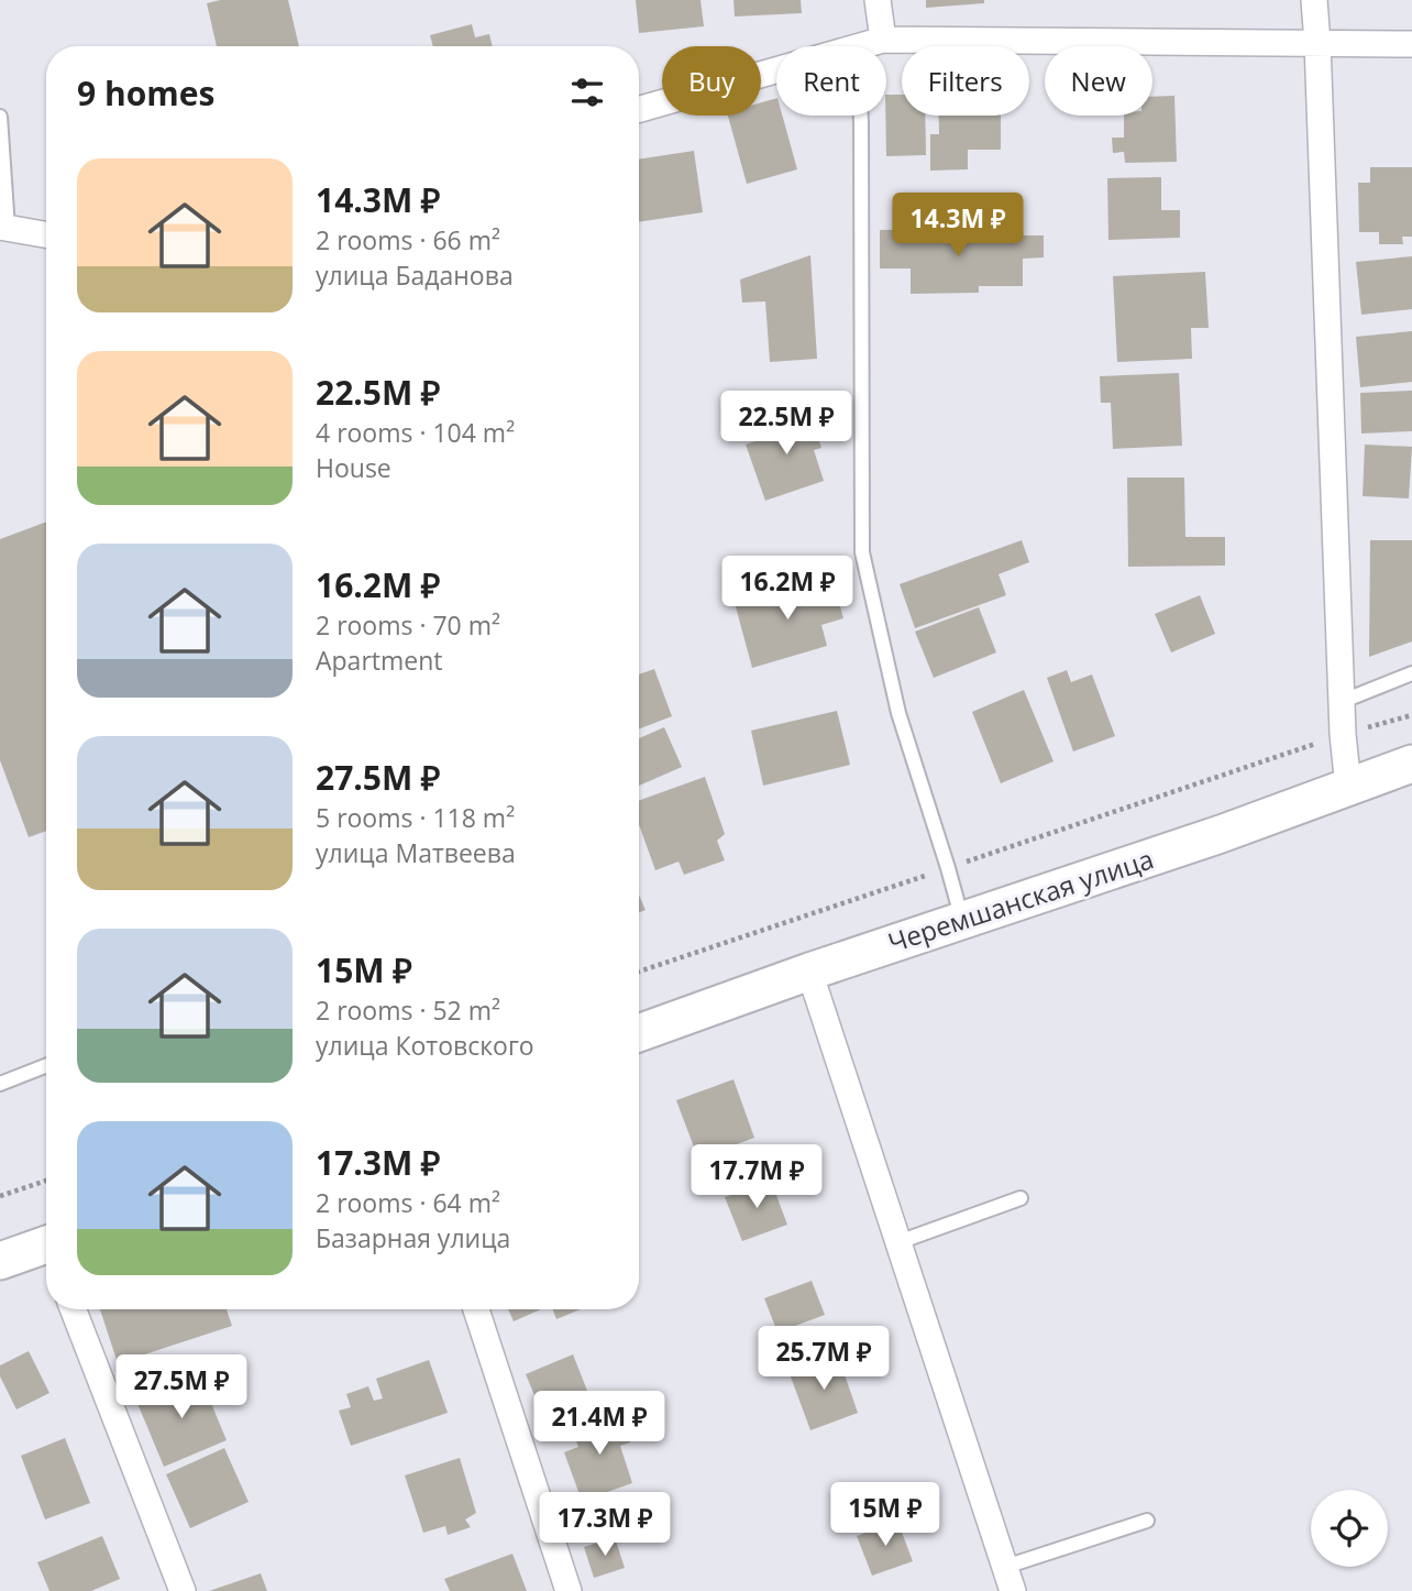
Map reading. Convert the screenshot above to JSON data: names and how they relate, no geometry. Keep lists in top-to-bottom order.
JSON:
{
  "streets": {
    "main road": ["Черемшанская улица"]
  },
  "page": {
    "chip": [
      "Buy",
      "Rent",
      "Filters",
      "New"
    ],
    "heading": "9 homes",
    "list": [
      {
        "name": "14.3M ₽",
        "note": "2 rooms · 66 m² · улица Баданова"
      },
      {
        "name": "22.5M ₽",
        "note": "4 rooms · 104 m² · House"
      },
      {
        "name": "16.2M ₽",
        "note": "2 rooms · 70 m² · Apartment"
      },
      {
        "name": "27.5M ₽",
        "note": "5 rooms · 118 m² · улица Матвеева"
      },
      {
        "name": "15M ₽",
        "note": "2 rooms · 52 m² · улица Котовского"
      },
      {
        "name": "17.3M ₽",
        "note": "2 rooms · 64 m² · Базарная улица"
      }
    ],
    "price": [
      "14.3M ₽",
      "22.5M ₽",
      "16.2M ₽",
      "17.7M ₽",
      "25.7M ₽",
      "27.5M ₽",
      "21.4M ₽",
      "15M ₽",
      "17.3M ₽"
    ]
  }
}
